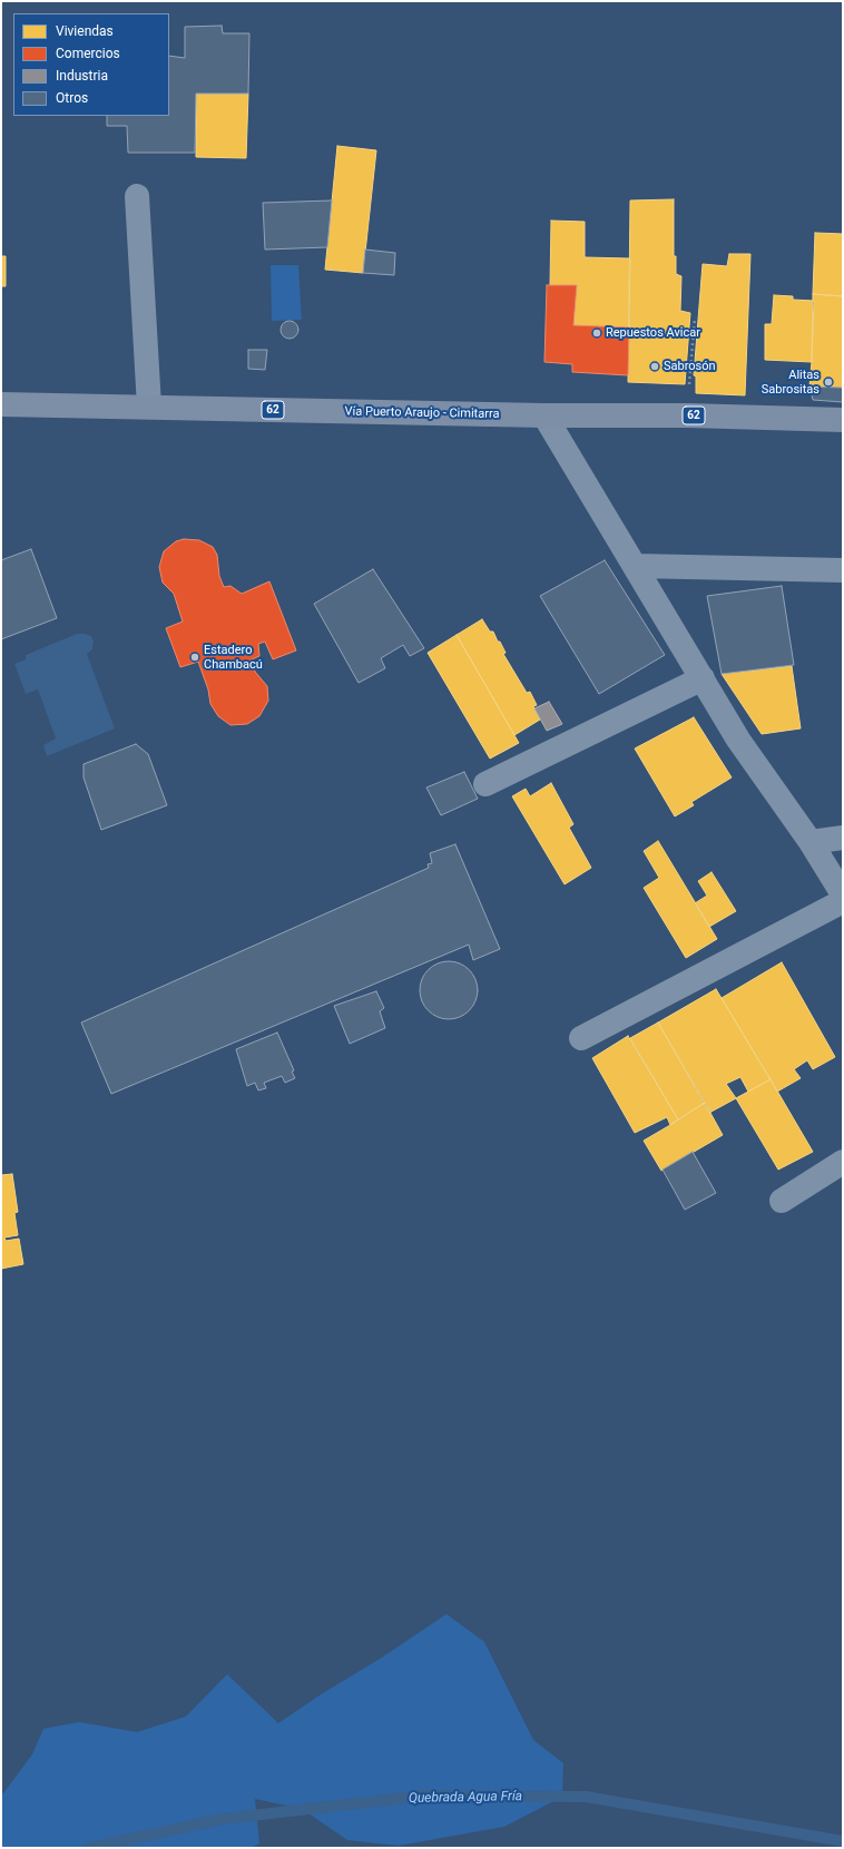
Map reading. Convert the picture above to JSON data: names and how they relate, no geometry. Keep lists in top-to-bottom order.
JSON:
{
  "streets": {
    "main road": ["62", "Vía Puerto Araujo - Cimitarra"]
  },
  "water": ["Quebrada Agua Fría"],
  "places": [
    "Repuestos Avicar",
    "Sabrosón",
    "Alitas Sabrositas",
    "Estadero Chambacú"
  ],
  "legend": [
    "Viviendas",
    "Comercios",
    "Industria",
    "Otros"
  ]
}
